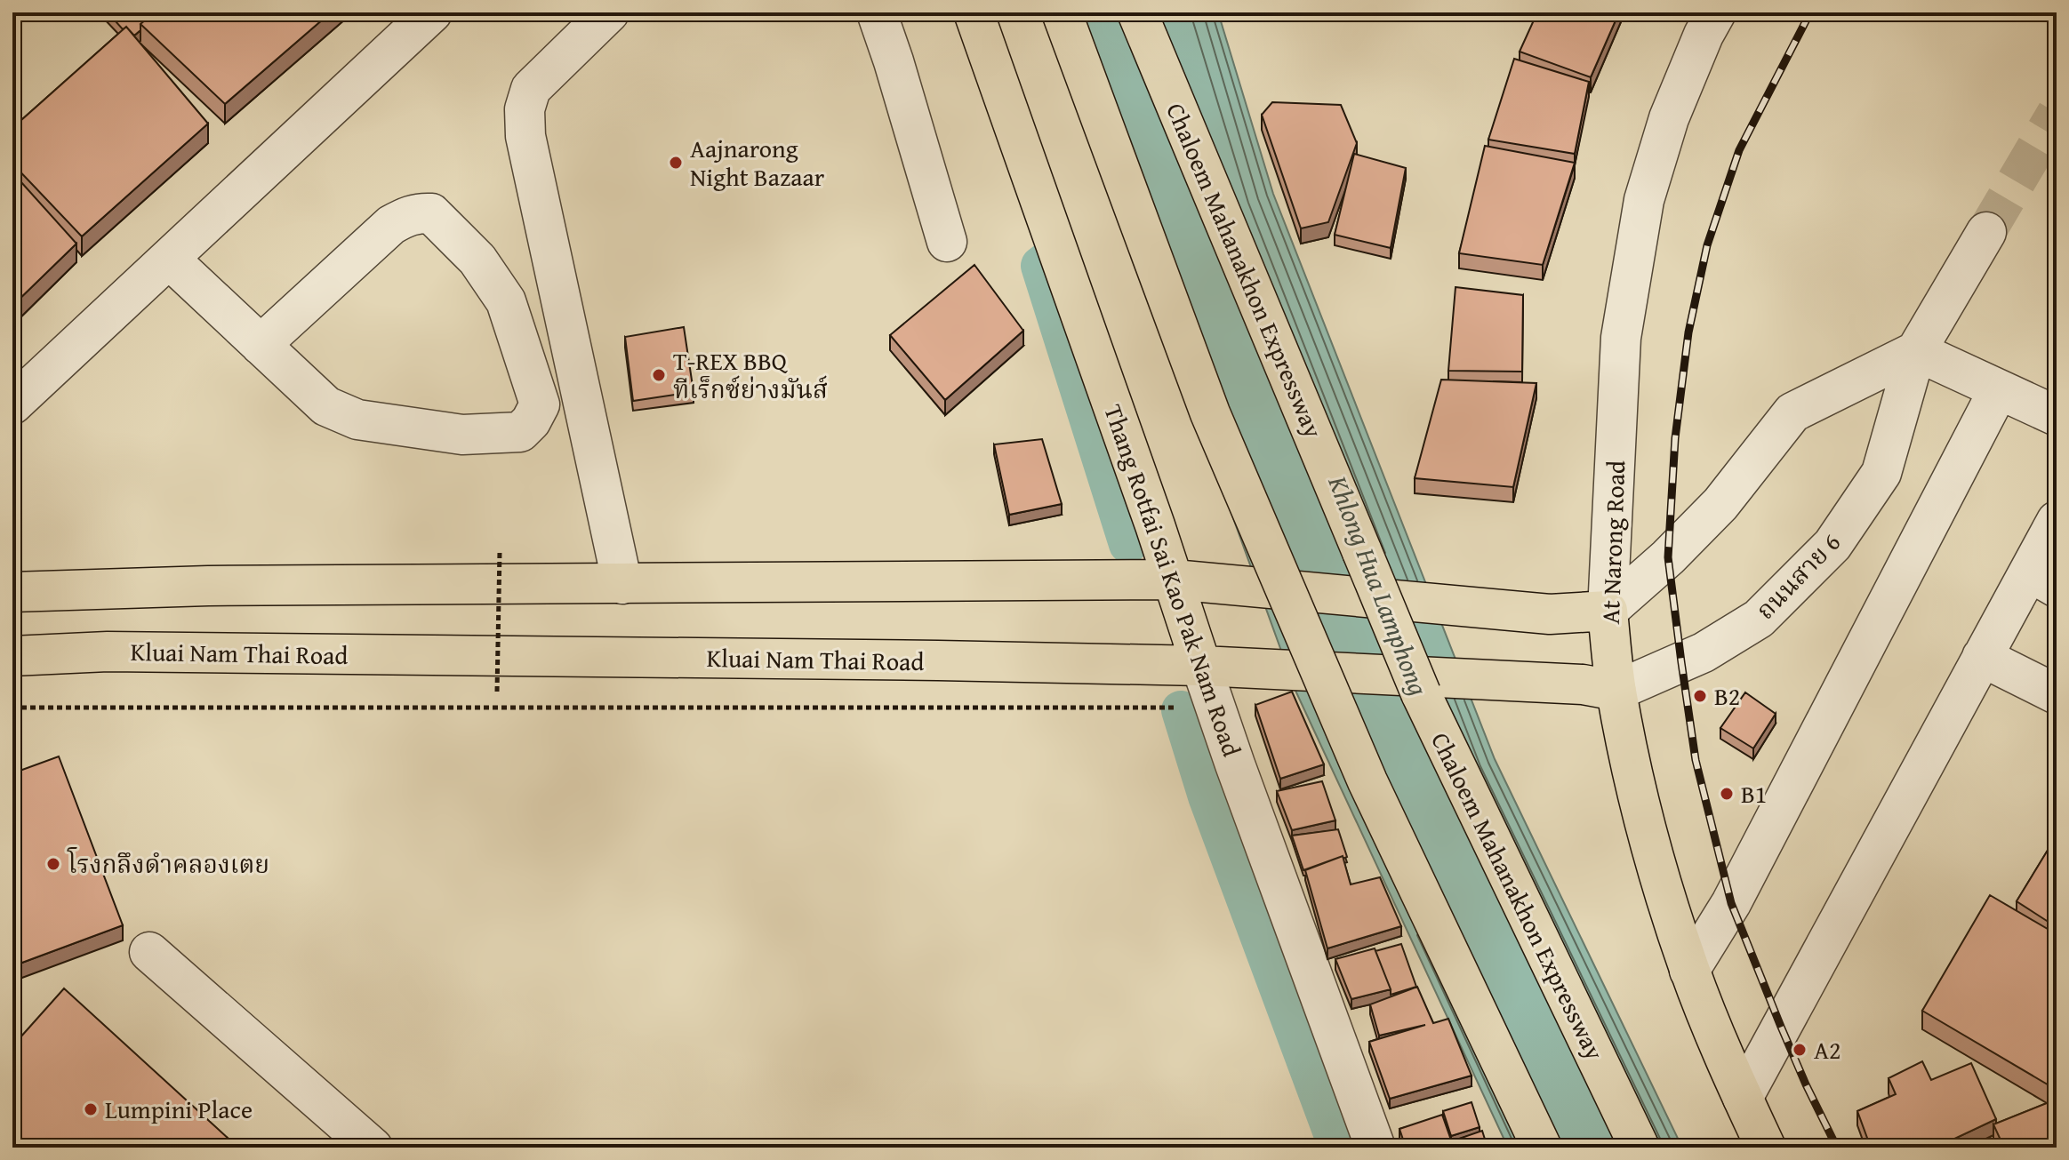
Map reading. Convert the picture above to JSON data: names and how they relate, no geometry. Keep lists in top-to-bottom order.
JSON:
{
  "streets": {
    "main road": [
      "Chaloem Mahanakhon Expressway",
      "At Narong Road",
      "Thang Rotfai Sai Kao Pak Nam Road",
      "Kluai Nam Thai Road"
    ],
    "street": ["ถนนสาย 6"]
  },
  "crossings": [
    ["At Narong Road", "ถนนสาย 6"],
    ["At Narong Road", "Kluai Nam Thai Road"],
    ["ถนนสาย 6", "Kluai Nam Thai Road"],
    ["Thang Rotfai Sai Kao Pak Nam Road", "Kluai Nam Thai Road"]
  ],
  "water": ["Khlong Hua Lamphong"],
  "places": [
    "Aajnarong Night Bazaar",
    "T-REX BBQ ทีเร็กซ์ย่างมันส์",
    "B2",
    "B1",
    "โรงกลึงดำคลองเตย",
    "A2",
    "Lumpini Place"
  ]
}
